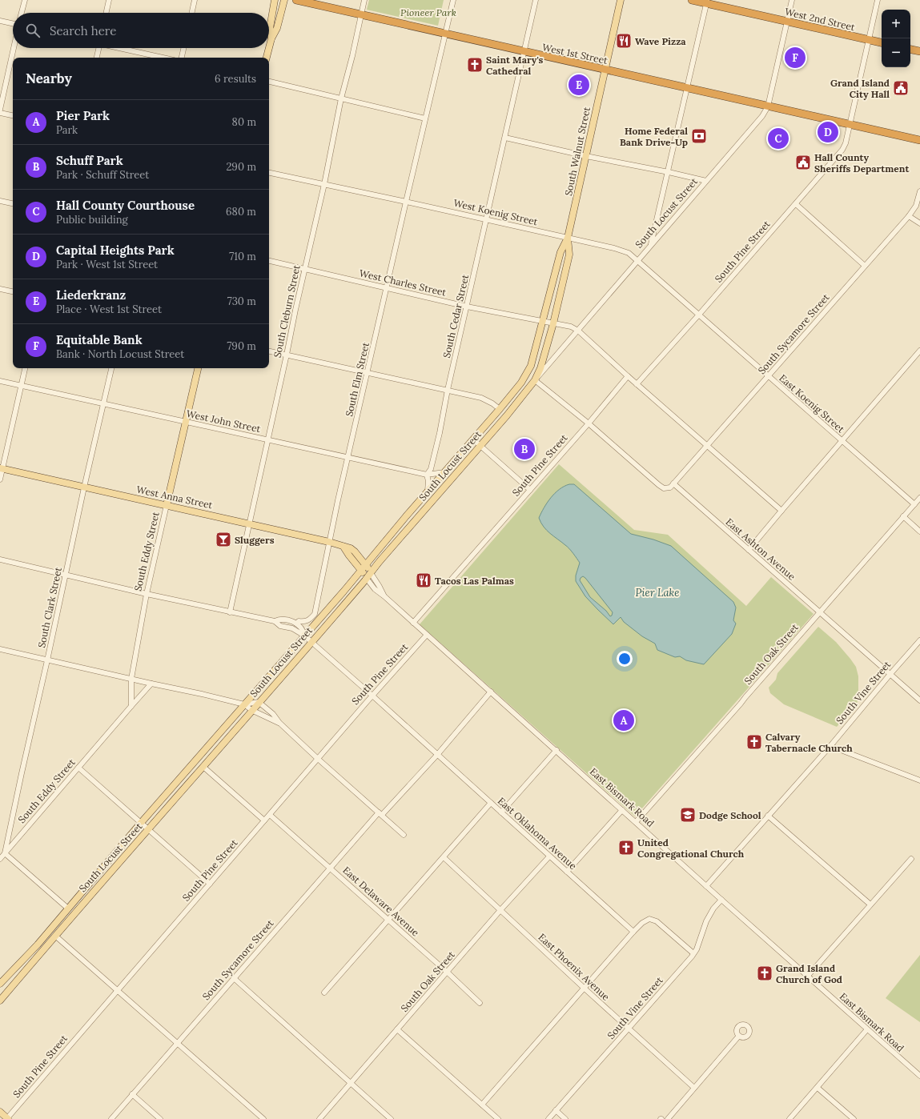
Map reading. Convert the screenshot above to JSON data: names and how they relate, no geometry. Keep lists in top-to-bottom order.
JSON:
{
  "streets": {
    "highway": ["West 2nd Street", "West 1st Street"],
    "main road": [
      "South Walnut Street",
      "South Locust Street",
      "West Anna Street",
      "South Eddy Street"
    ],
    "street": [
      "West Koenig Street",
      "South Pine Street",
      "West Charles Street",
      "South Cleburn Street",
      "South Cedar Street",
      "South Sycamore Street",
      "South Elm Street",
      "East Koenig Street",
      "West John Street",
      "East Ashton Avenue",
      "South Clark Street",
      "South Oak Street",
      "South Vine Street",
      "East Bismark Road",
      "East Oklahoma Avenue",
      "East Delaware Avenue",
      "East Phoenix Avenue"
    ]
  },
  "crossings": [
    ["West 2nd Street", "South Pine Street"],
    ["West 1st Street", "South Walnut Street"],
    ["West 1st Street", "South Locust Street"],
    ["West 1st Street", "South Pine Street"],
    ["West 1st Street", "South Cleburn Street"],
    ["South Walnut Street", "West Koenig Street"],
    ["South Walnut Street", "South Locust Street"],
    ["South Walnut Street", "West Charles Street"],
    ["West Koenig Street", "South Locust Street"],
    ["West Koenig Street", "South Pine Street"],
    ["West Koenig Street", "South Cleburn Street"],
    ["West Koenig Street", "South Cedar Street"],
    ["West Koenig Street", "South Elm Street"],
    ["West Koenig Street", "East Koenig Street"],
    ["South Locust Street", "West Charles Street"],
    ["South Locust Street", "South Cedar Street"],
    ["South Locust Street", "West John Street"],
    ["South Locust Street", "West Anna Street"],
    ["South Locust Street", "East Bismark Road"],
    ["South Locust Street", "East Oklahoma Avenue"],
    ["South Pine Street", "East Koenig Street"],
    ["South Pine Street", "East Bismark Road"],
    ["South Pine Street", "East Oklahoma Avenue"],
    ["South Pine Street", "East Delaware Avenue"],
    ["West Charles Street", "South Cleburn Street"],
    ["West Charles Street", "South Cedar Street"],
    ["West Charles Street", "South Elm Street"],
    ["South Cleburn Street", "West John Street"],
    ["South Cleburn Street", "West Anna Street"],
    ["South Cedar Street", "West John Street"],
    ["South Sycamore Street", "East Koenig Street"],
    ["South Sycamore Street", "East Ashton Avenue"],
    ["South Sycamore Street", "East Bismark Road"],
    ["South Sycamore Street", "East Oklahoma Avenue"],
    ["South Sycamore Street", "East Delaware Avenue"],
    ["South Elm Street", "West John Street"],
    ["South Elm Street", "West Anna Street"],
    ["East Koenig Street", "South Oak Street"],
    ["West John Street", "South Eddy Street"],
    ["West John Street", "South Clark Street"],
    ["West Anna Street", "South Eddy Street"],
    ["West Anna Street", "South Clark Street"],
    ["West Anna Street", "East Bismark Road"],
    ["East Ashton Avenue", "South Oak Street"],
    ["East Ashton Avenue", "South Vine Street"],
    ["South Eddy Street", "South Clark Street"],
    ["South Oak Street", "East Bismark Road"],
    ["South Oak Street", "East Oklahoma Avenue"],
    ["South Oak Street", "East Delaware Avenue"],
    ["South Oak Street", "East Phoenix Avenue"],
    ["South Vine Street", "East Bismark Road"],
    ["South Vine Street", "East Phoenix Avenue"]
  ],
  "water": ["Pier Lake"],
  "parks": ["Pioneer Park"],
  "places": {
    "restaurant": ["Wave Pizza", "Tacos Las Palmas"],
    "church": [
      "Saint Mary's Cathedral",
      "Calvary Tabernacle Church",
      "United Congregational Church",
      "Grand Island Church of God"
    ],
    "public building": ["Grand Island City Hall", "Hall County Sheriffs Department"],
    "bank": ["Home Federal Bank Drive-Up"],
    "bar": ["Sluggers"],
    "school or university": ["Dodge School"]
  },
  "page": {
    "map_buttons": ["+", "−"],
    "search": "Search here",
    "pins": [
      "F",
      "E",
      "D",
      "C",
      "B",
      "A"
    ],
    "heading": ["Nearby", "6 results"],
    "list": [
      {
        "mark": "A",
        "name": "Pier Park",
        "note": "Park",
        "value": "80 m"
      },
      {
        "mark": "B",
        "name": "Schuff Park",
        "note": "Park · Schuff Street",
        "value": "290 m"
      },
      {
        "mark": "C",
        "name": "Hall County Courthouse",
        "note": "Public building",
        "value": "680 m"
      },
      {
        "mark": "D",
        "name": "Capital Heights Park",
        "note": "Park · West 1st Street",
        "value": "710 m"
      },
      {
        "mark": "E",
        "name": "Liederkranz",
        "note": "Place · West 1st Street",
        "value": "730 m"
      },
      {
        "mark": "F",
        "name": "Equitable Bank",
        "note": "Bank · North Locust Street",
        "value": "790 m"
      }
    ]
  }
}
